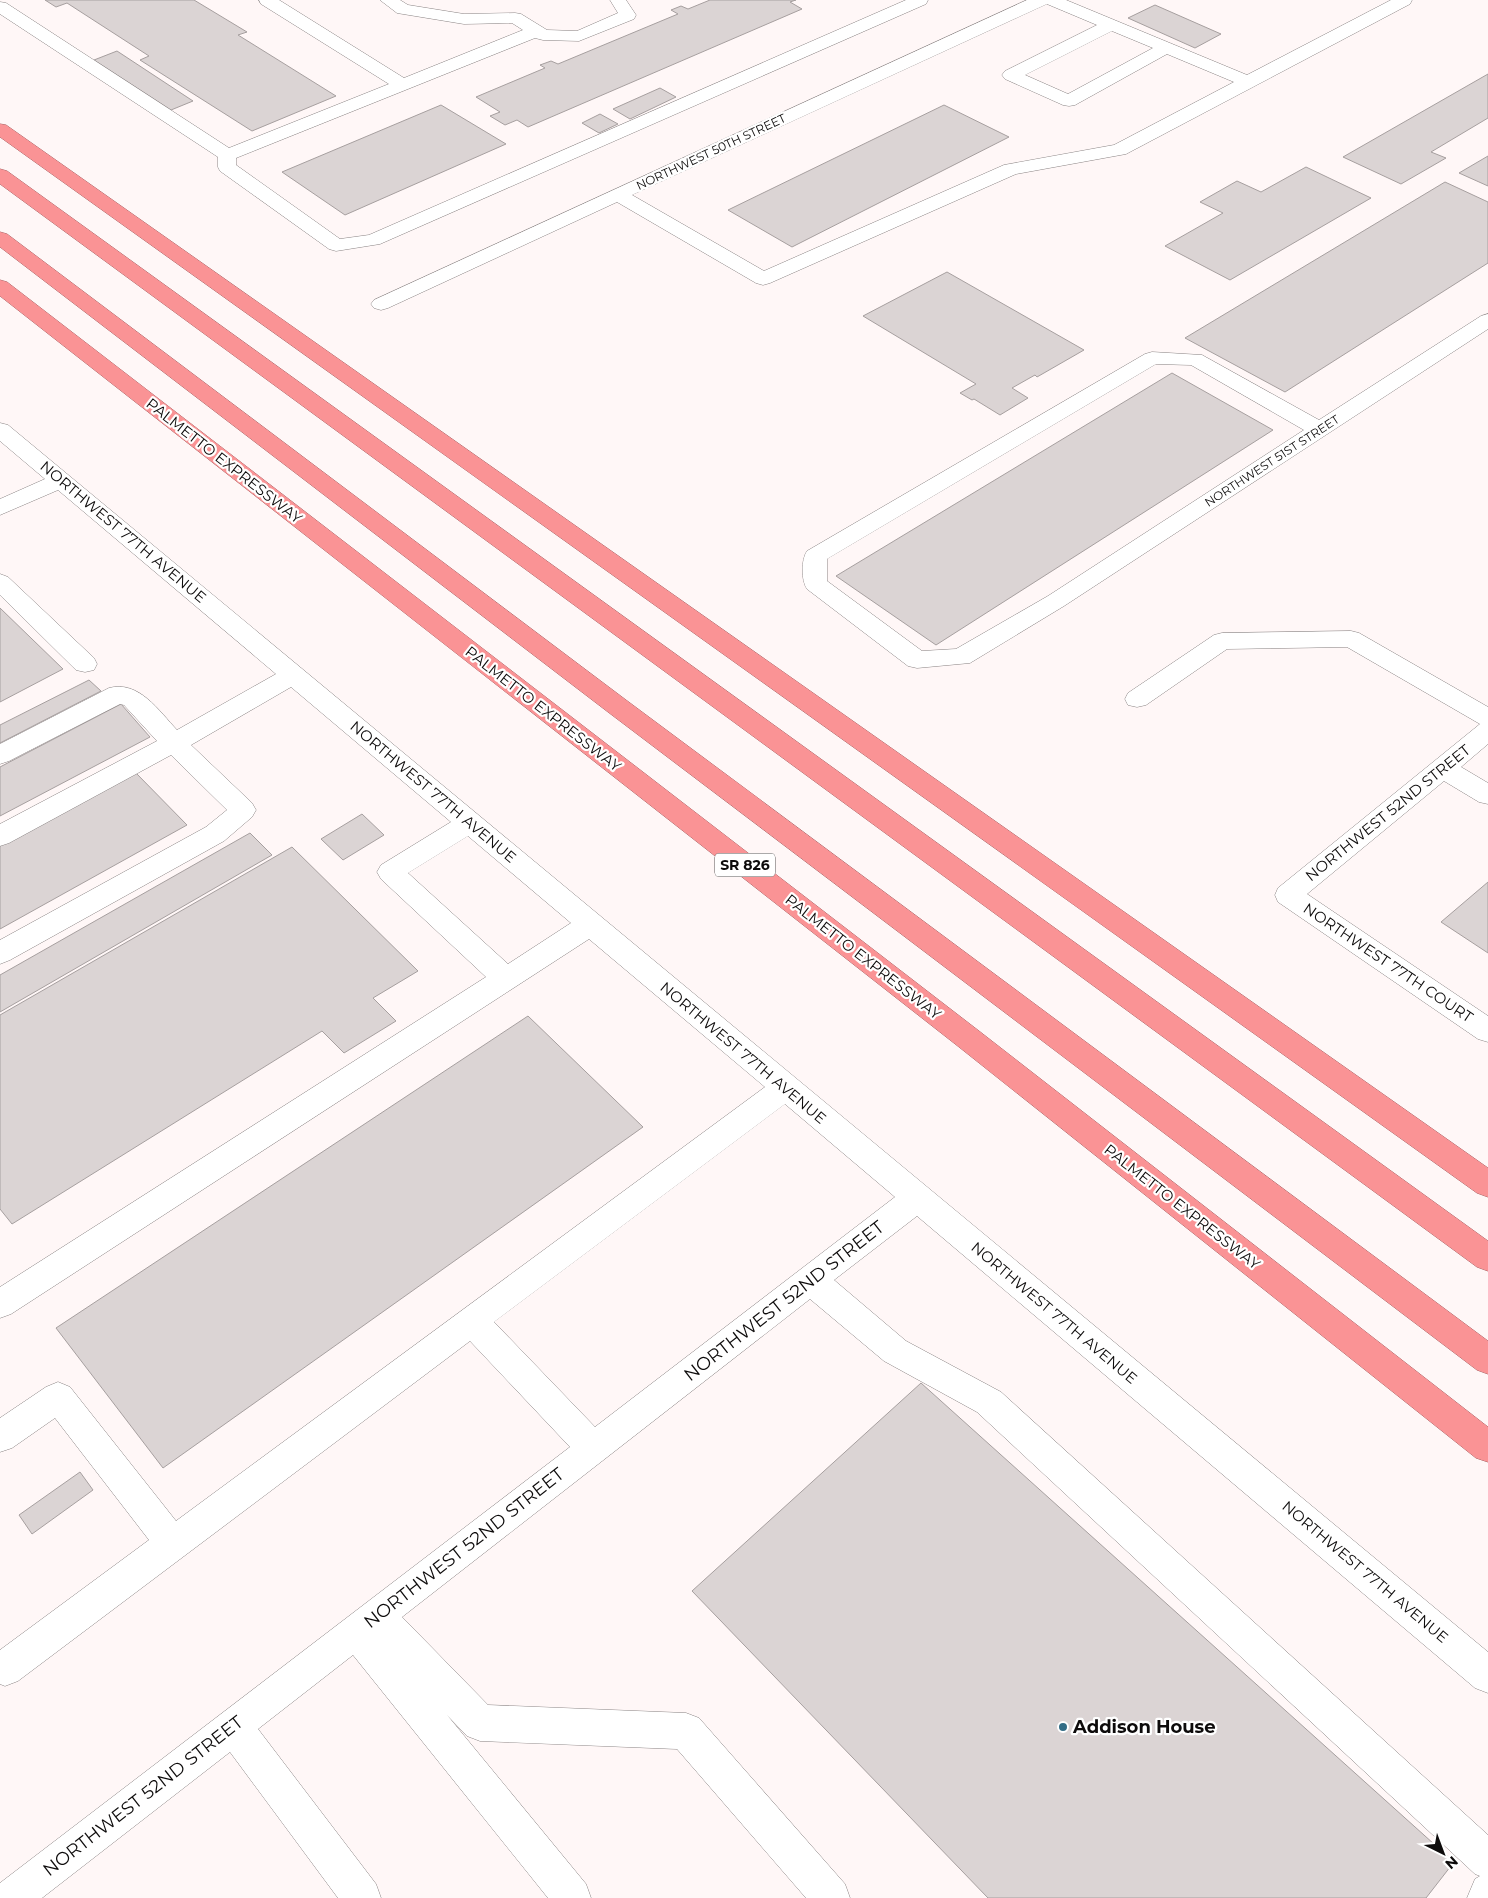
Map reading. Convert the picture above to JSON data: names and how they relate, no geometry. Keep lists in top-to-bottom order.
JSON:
{
  "streets": {
    "highway": ["PALMETTO EXPRESSWAY", "SR 826"],
    "street": [
      "NORTHWEST 50TH STREET",
      "NORTHWEST 51ST STREET",
      "NORTHWEST 77TH AVENUE",
      "NORTHWEST 52ND STREET",
      "NORTHWEST 77TH COURT"
    ]
  },
  "crossings": [
    ["NORTHWEST 77TH AVENUE", "NORTHWEST 52ND STREET"],
    ["NORTHWEST 52ND STREET", "NORTHWEST 77TH COURT"]
  ],
  "places": ["Addison House"],
  "north": "bottom right"
}
